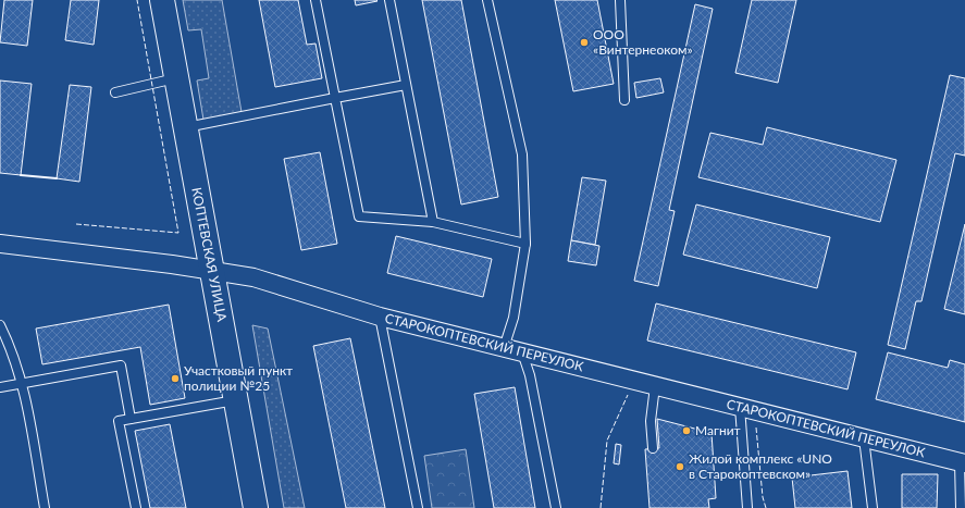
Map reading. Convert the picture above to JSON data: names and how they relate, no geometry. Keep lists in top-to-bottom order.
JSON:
{
  "streets": {
    "street": ["КОПТЕВСКАЯ УЛИЦА", "СТАРОКОПТЕВСКИЙ ПЕРЕУЛОК"]
  },
  "crossings": [
    ["КОПТЕВСКАЯ УЛИЦА", "СТАРОКОПТЕВСКИЙ ПЕРЕУЛОК"]
  ],
  "places": [
    "ООО «Винтернеоком»",
    "Участковый пункт полиции №25",
    "Магнит",
    "Жилой комплекс «UNO в Старокоптевском»"
  ]
}
